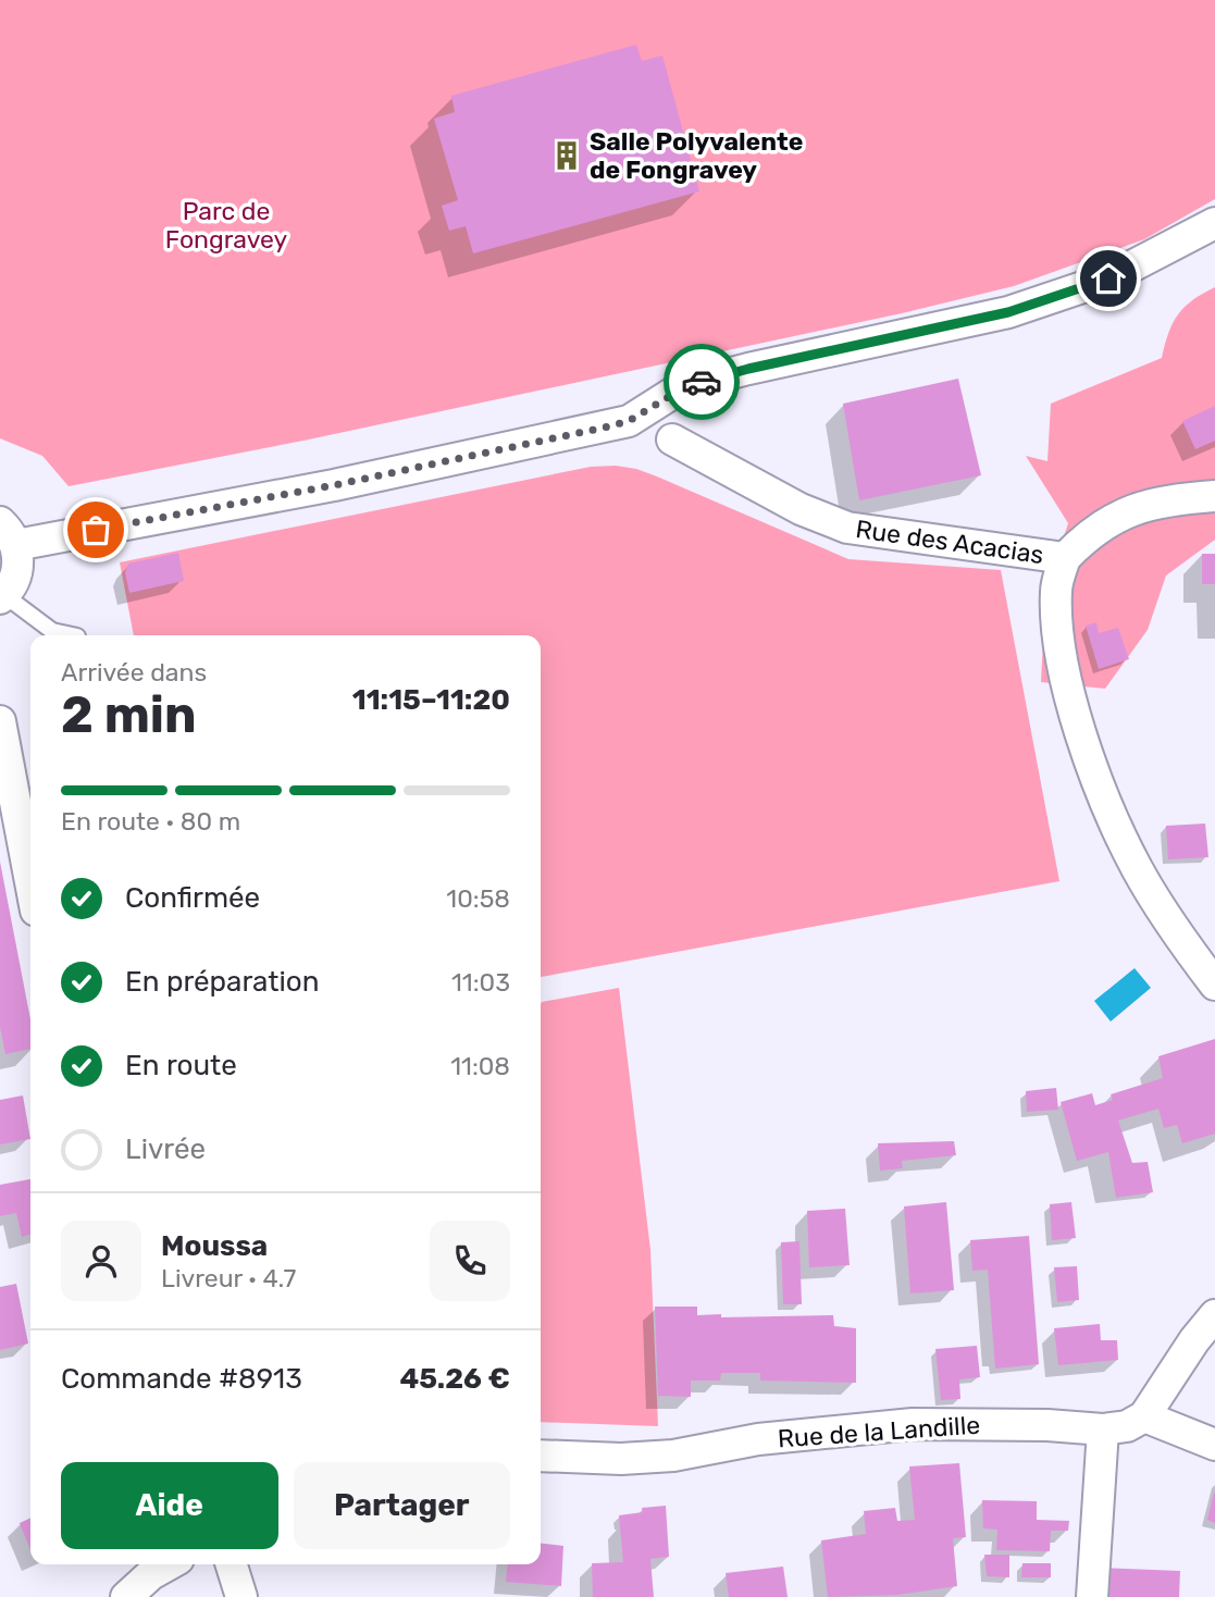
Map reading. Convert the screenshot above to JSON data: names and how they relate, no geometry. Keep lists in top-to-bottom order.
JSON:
{
  "streets": {
    "street": ["Rue des Acacias", "Rue de la Landille"]
  },
  "parks": ["Parc de Fongravey"],
  "places": {
    "building": ["Salle Polyvalente de Fongravey"]
  },
  "page": {
    "heading": ["2 min", "Arrivée dans", "11:15–11:20"],
    "panel": [
      "Moussa",
      "Livreur · 4.7",
      "Commande #8913",
      "45.26 €"
    ],
    "bar": "En route · 80 m",
    "list": [
      ["Confirmée", "10:58"],
      ["En préparation", "11:03"],
      ["En route", "11:08"],
      "Livrée"
    ],
    "buttons": ["Aide", "Partager"]
  }
}
